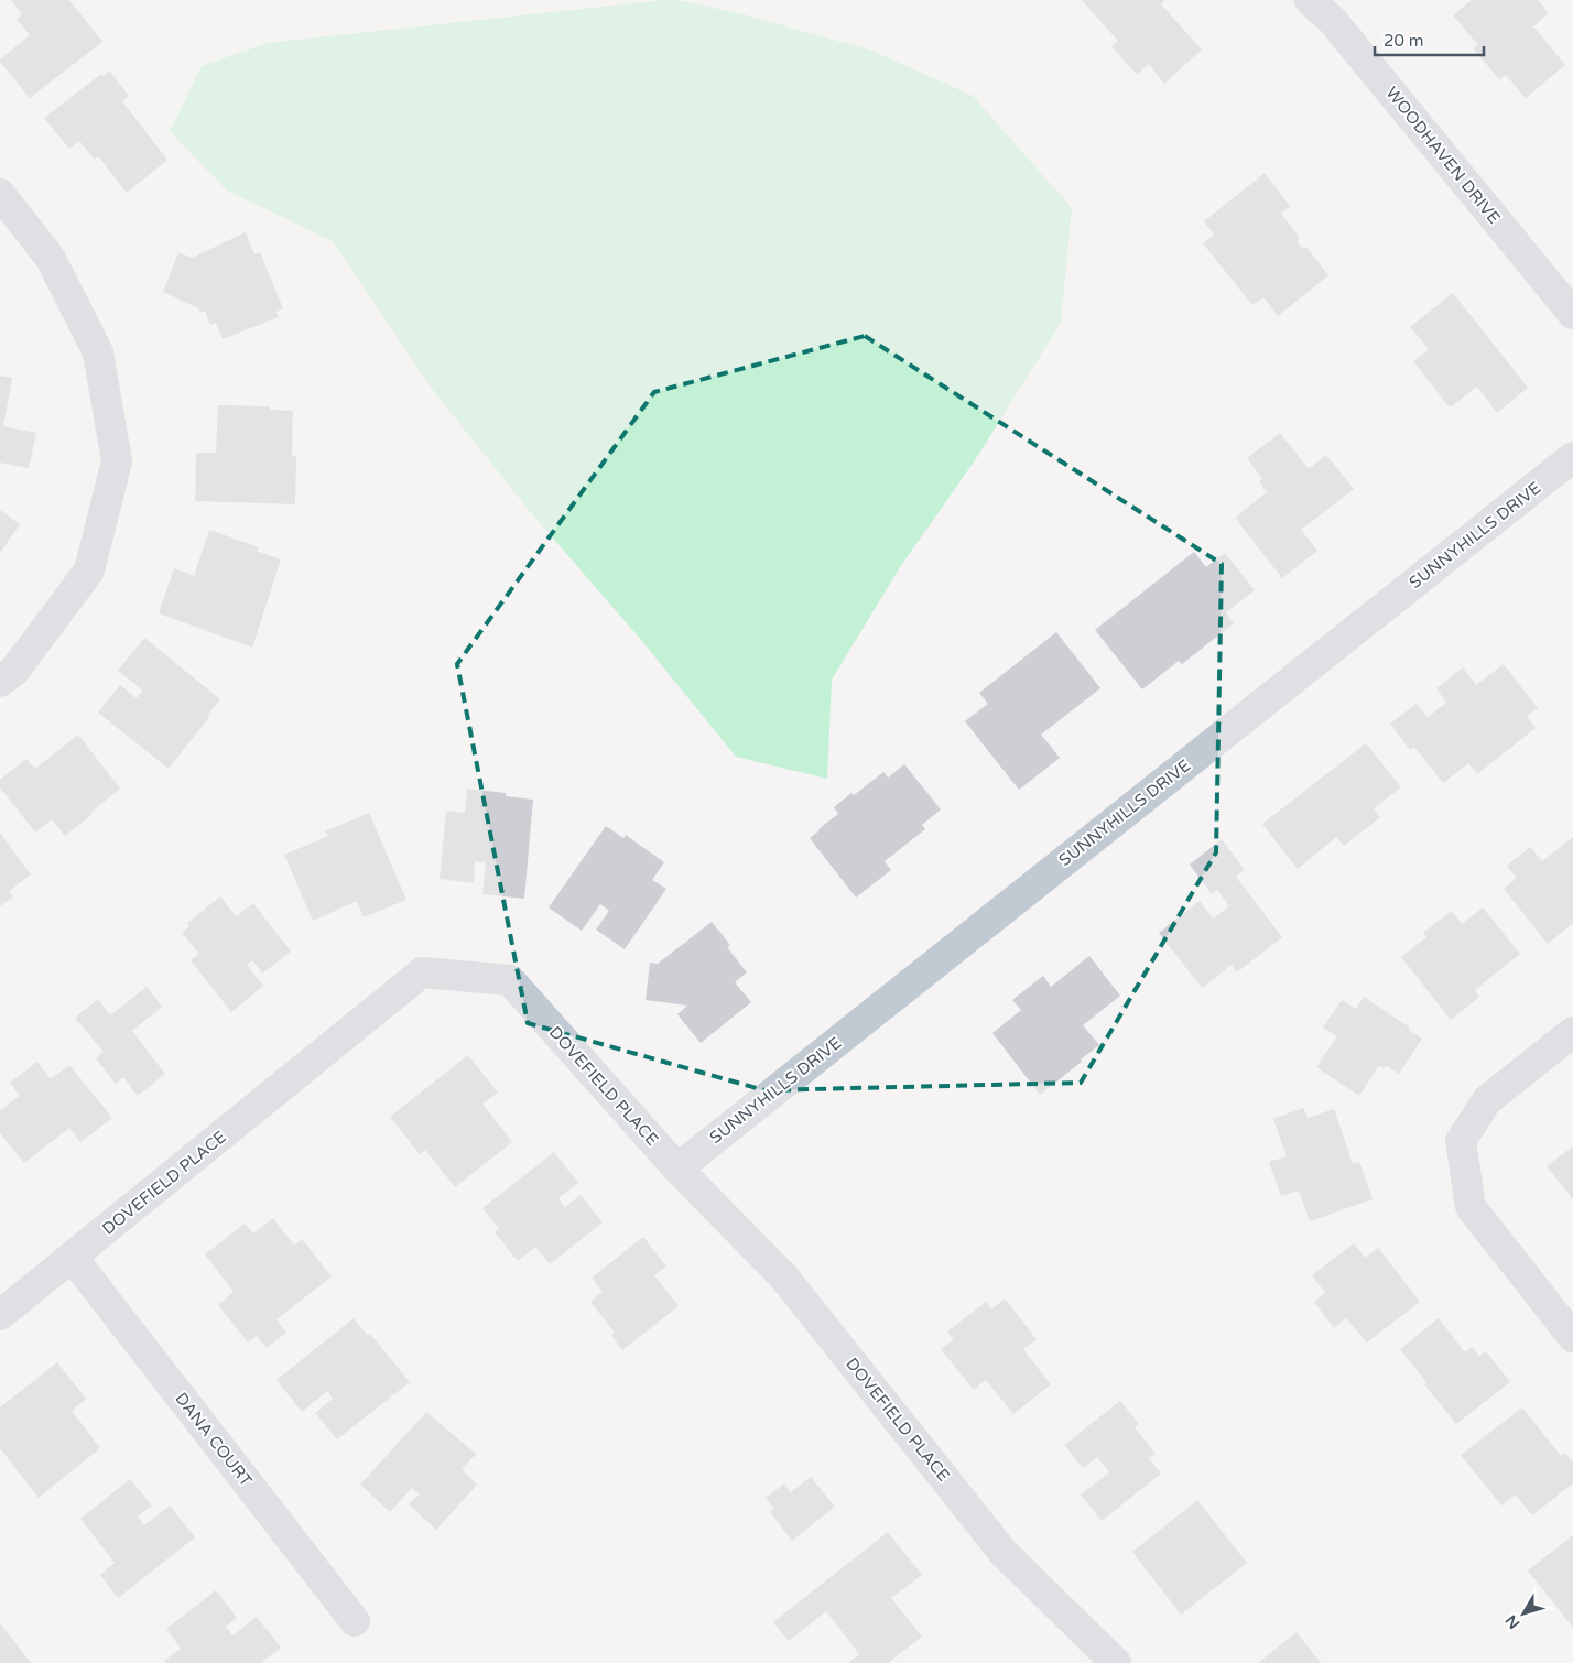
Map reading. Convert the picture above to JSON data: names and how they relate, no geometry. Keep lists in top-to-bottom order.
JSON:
{
  "streets": {
    "street": [
      "WOODHAVEN DRIVE",
      "SUNNYHILLS DRIVE",
      "DOVEFIELD PLACE",
      "DANA COURT"
    ]
  },
  "crossings": [
    ["SUNNYHILLS DRIVE", "DOVEFIELD PLACE"],
    ["DOVEFIELD PLACE", "DANA COURT"]
  ],
  "scale_bar": "20 m",
  "north": "bottom left"
}
